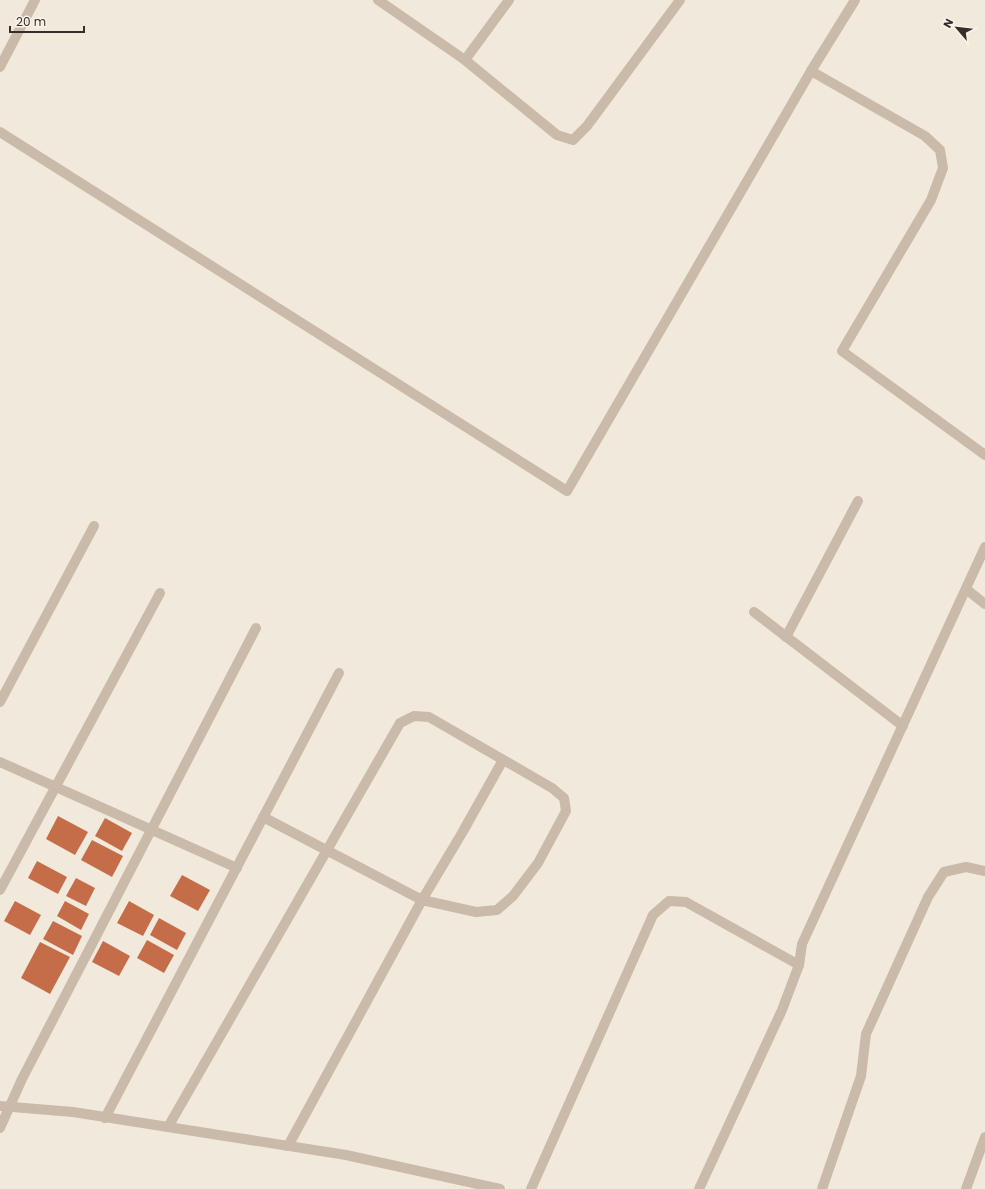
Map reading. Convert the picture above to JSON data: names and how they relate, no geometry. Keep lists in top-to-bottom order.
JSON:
{
  "scale_bar": "20 m",
  "north": "top left"
}
